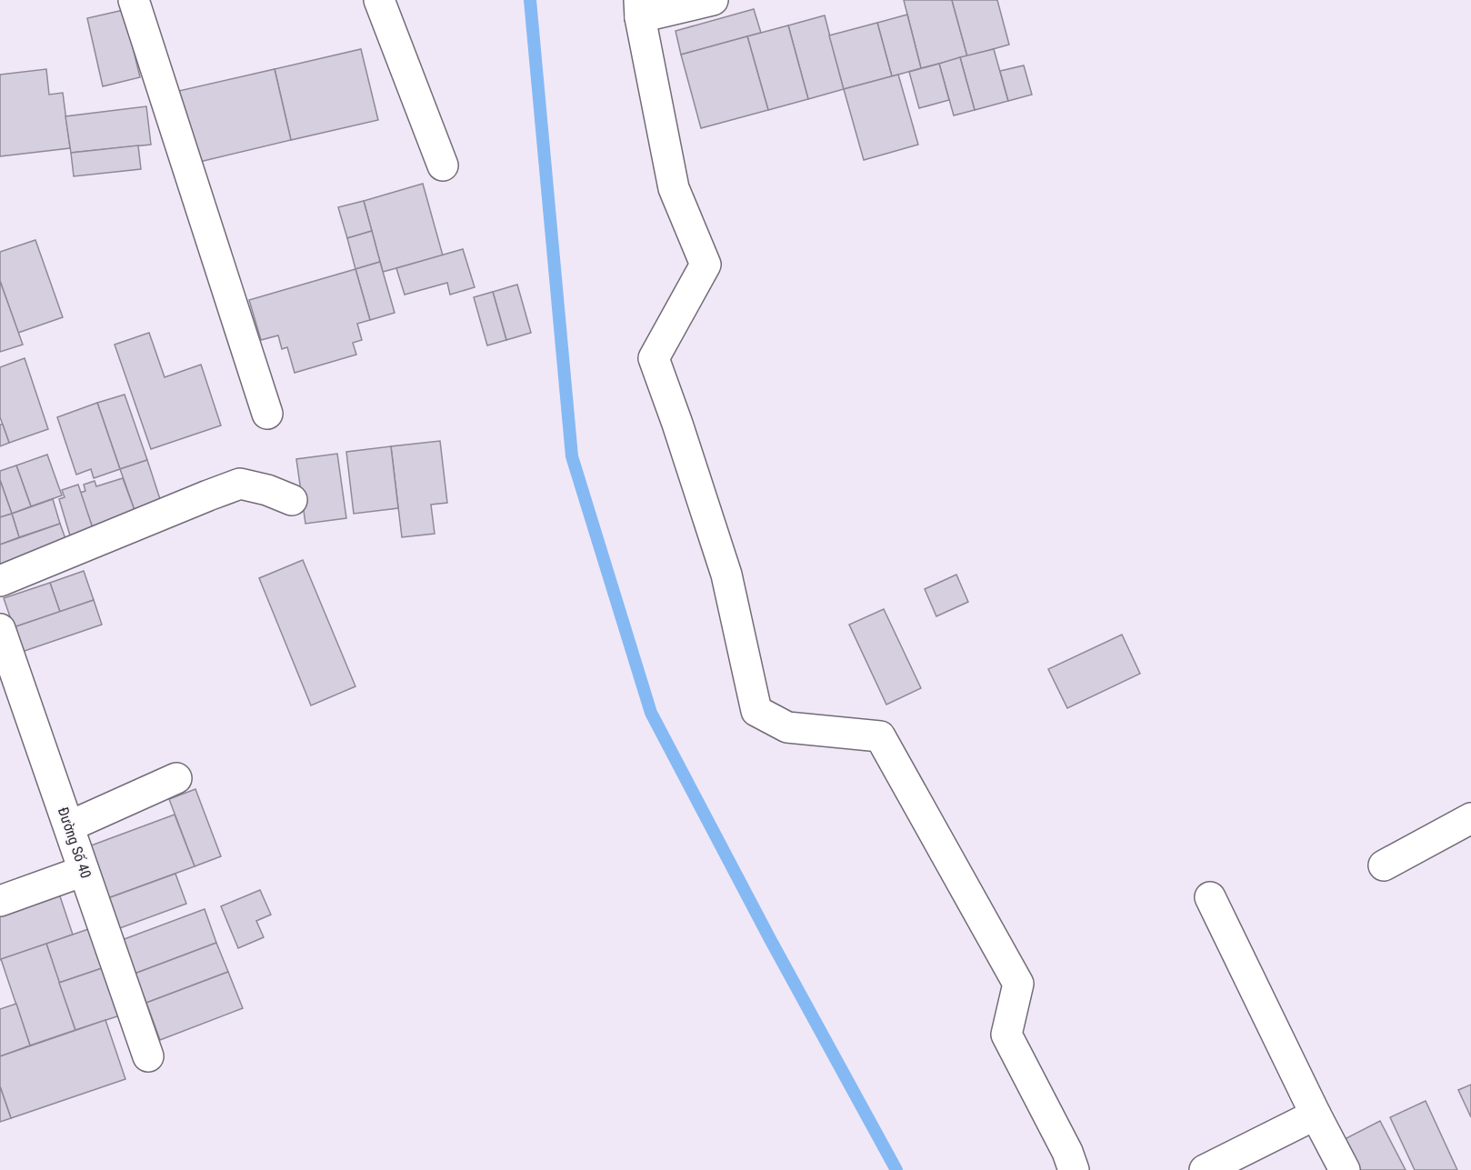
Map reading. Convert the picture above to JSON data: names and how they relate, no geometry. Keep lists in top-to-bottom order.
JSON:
{
  "streets": {
    "street": ["Đường Số 40"]
  }
}
